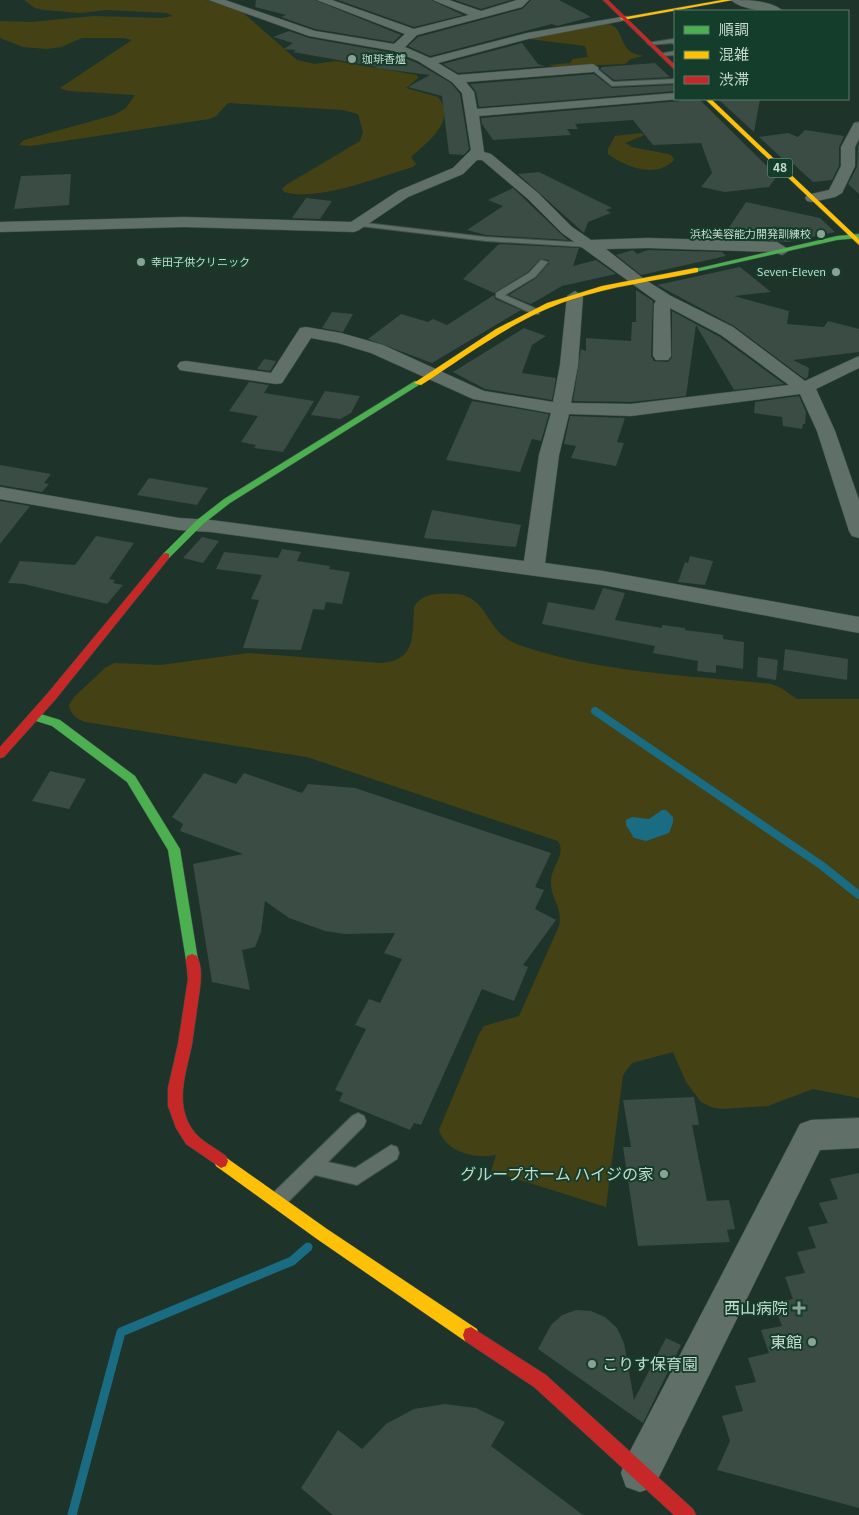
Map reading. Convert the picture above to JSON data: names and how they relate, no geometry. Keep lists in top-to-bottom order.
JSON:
{
  "streets": {
    "street": ["48"]
  },
  "places": {
    "other": [
      "珈琲香爐",
      "浜松美容能力開発訓練校",
      "幸田子供クリニック",
      "Seven-Eleven",
      "グループホーム ハイジの家",
      "東館",
      "こりす保育園"
    ],
    "health": ["西山病院"]
  },
  "legend": ["順調", "混雑", "渋滞"]
}
